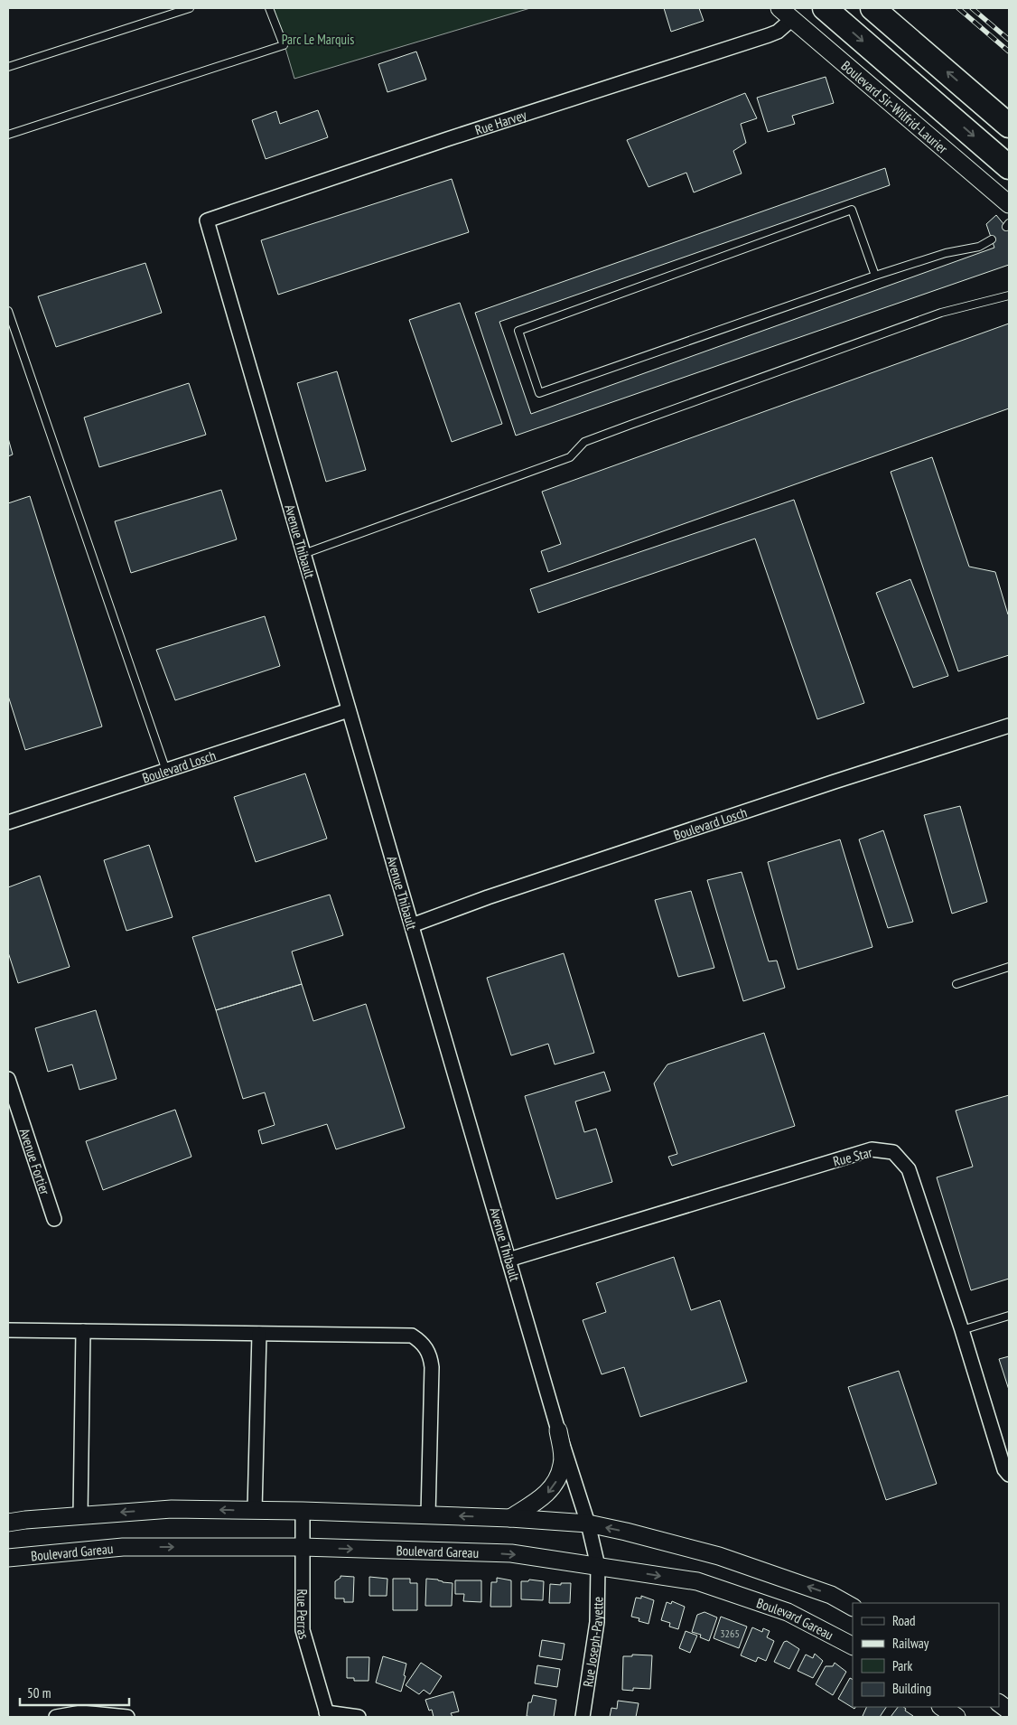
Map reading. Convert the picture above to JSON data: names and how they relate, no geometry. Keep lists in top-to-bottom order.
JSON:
{
  "streets": {
    "street": [
      "Boulevard Sir-Wilfrid-Laurier",
      "Rue Harvey",
      "Avenue Thibault",
      "Boulevard Losch",
      "Rue Star",
      "Avenue Fortier",
      "Boulevard Gareau",
      "Rue Perras",
      "Rue Joseph-Payette"
    ]
  },
  "crossings": [
    ["Boulevard Sir-Wilfrid-Laurier", "Rue Harvey"],
    ["Rue Harvey", "Avenue Thibault"],
    ["Avenue Thibault", "Boulevard Losch"],
    ["Avenue Thibault", "Rue Star"],
    ["Avenue Thibault", "Boulevard Gareau"],
    ["Avenue Thibault", "Rue Joseph-Payette"],
    ["Boulevard Gareau", "Rue Perras"],
    ["Boulevard Gareau", "Rue Joseph-Payette"]
  ],
  "parks": ["Parc Le Marquis"],
  "house_numbers": ["3265"],
  "legend": [
    "Road",
    "Railway",
    "Park",
    "Building"
  ],
  "scale_bar": "50 m"
}
